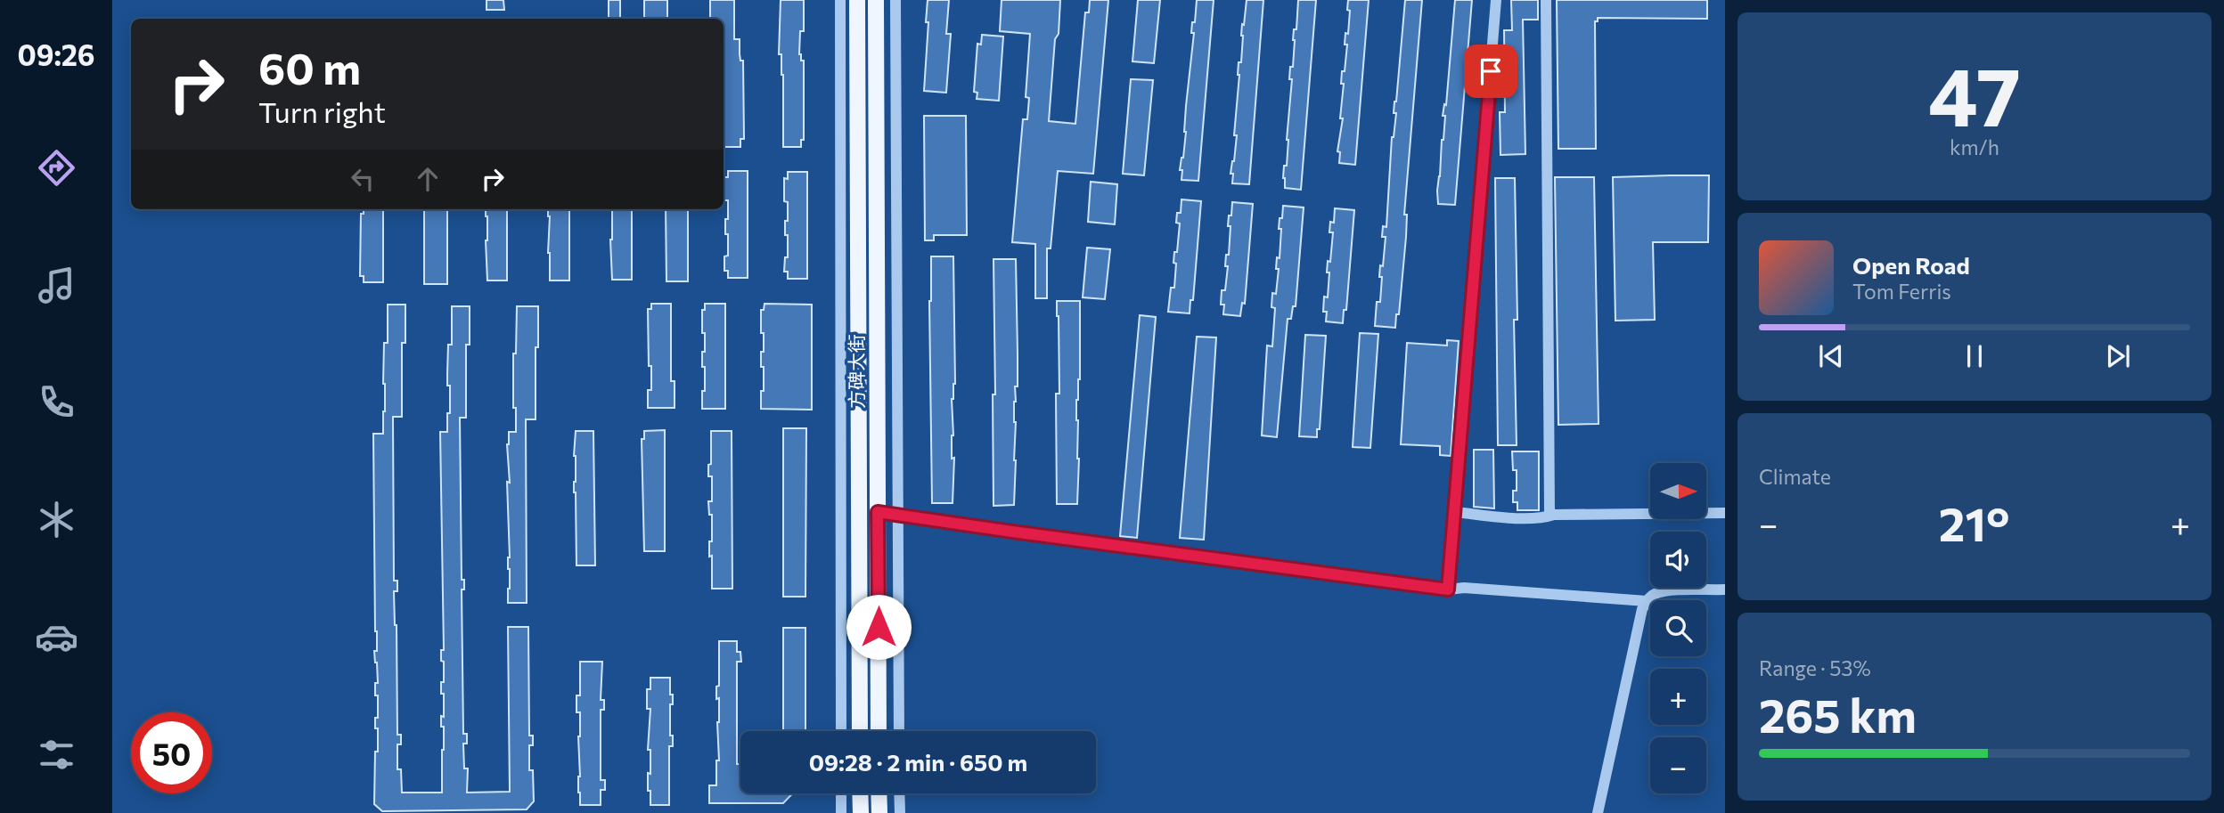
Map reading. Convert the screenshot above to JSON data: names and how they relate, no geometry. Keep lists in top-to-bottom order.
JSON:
{
  "streets": {
    "main road": ["方碑大街"]
  },
  "north": "right",
  "page": {
    "tabs": "09:26",
    "tile": [
      ["47", "km/h"],
      "Climate",
      ["Range · 53%", "265 km"]
    ],
    "turn": ["60 m", "Turn right"],
    "song": ["Open Road", "Tom Ferris"],
    "map_buttons": ["+", "−"],
    "heat": ["−", "21°", "+"],
    "limit": "50",
    "trip": "09:28 · 2 min · 650 m"
  }
}
